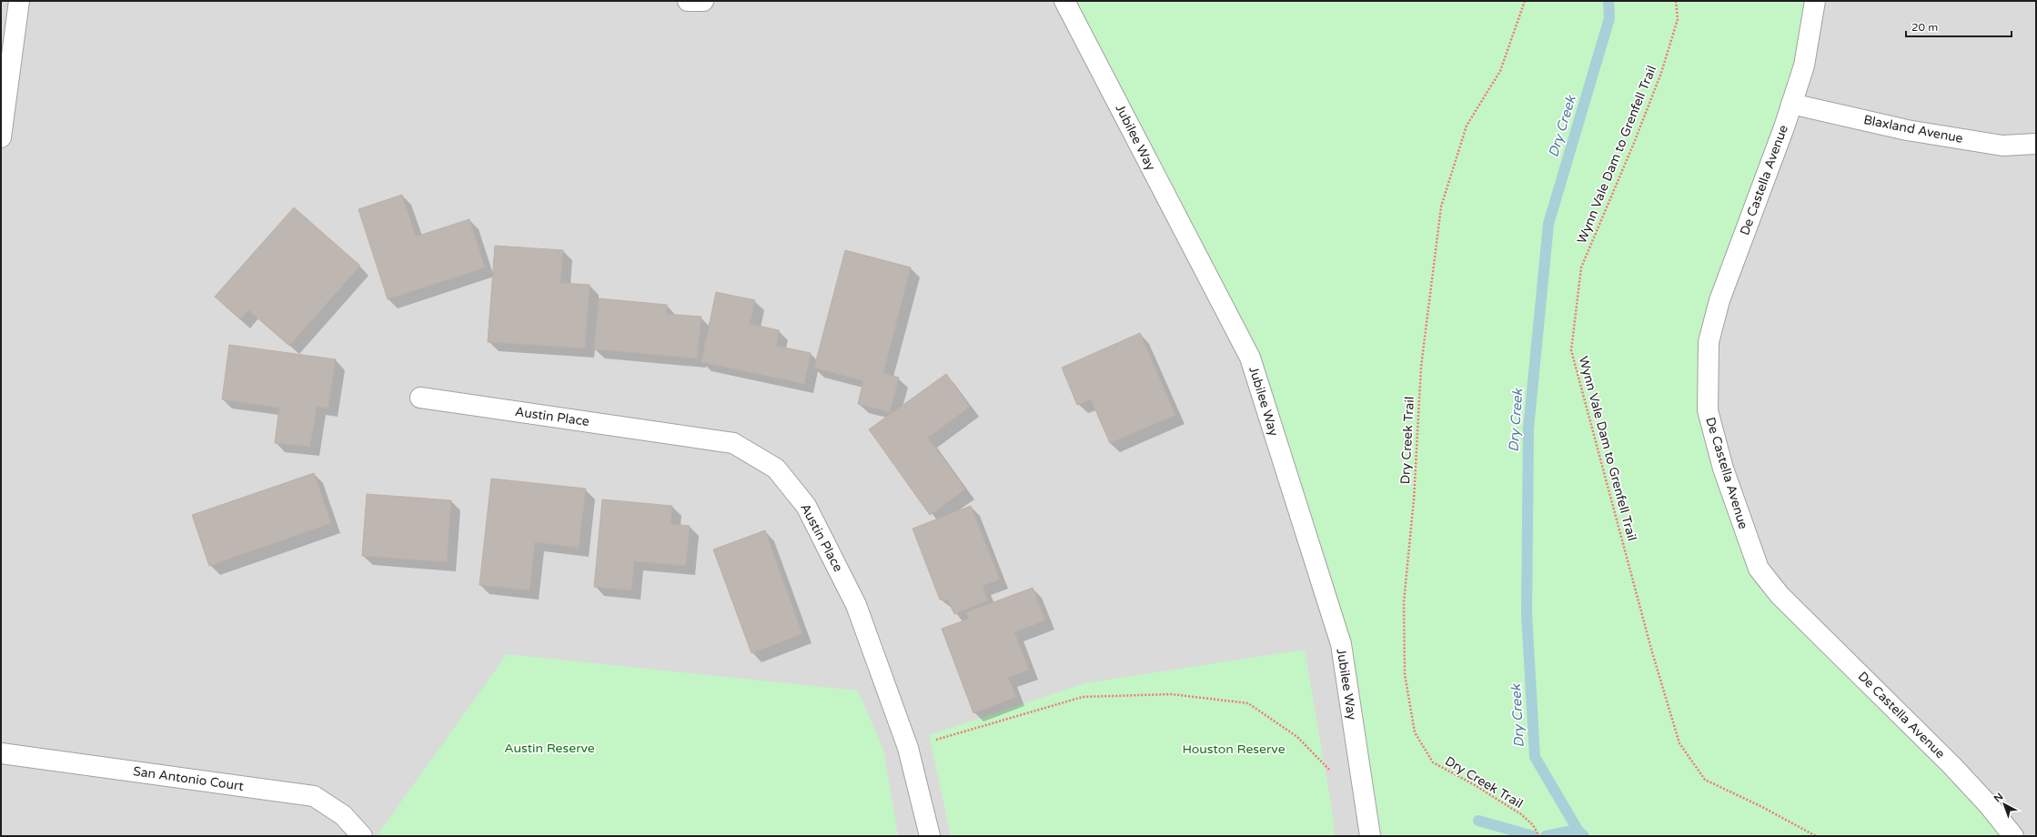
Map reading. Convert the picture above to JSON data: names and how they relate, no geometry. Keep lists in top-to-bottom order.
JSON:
{
  "streets": {
    "street": [
      "Blaxland Avenue",
      "Jubilee Way",
      "De Castella Avenue",
      "Austin Place",
      "San Antonio Court"
    ],
    "path": ["Wynn Vale Dam to Grenfell Trail", "Dry Creek Trail"]
  },
  "crossings": [
    ["Blaxland Avenue", "De Castella Avenue"]
  ],
  "water": ["Dry Creek"],
  "parks": ["Austin Reserve", "Houston Reserve"],
  "scale_bar": "20 m",
  "north": "top left"
}
